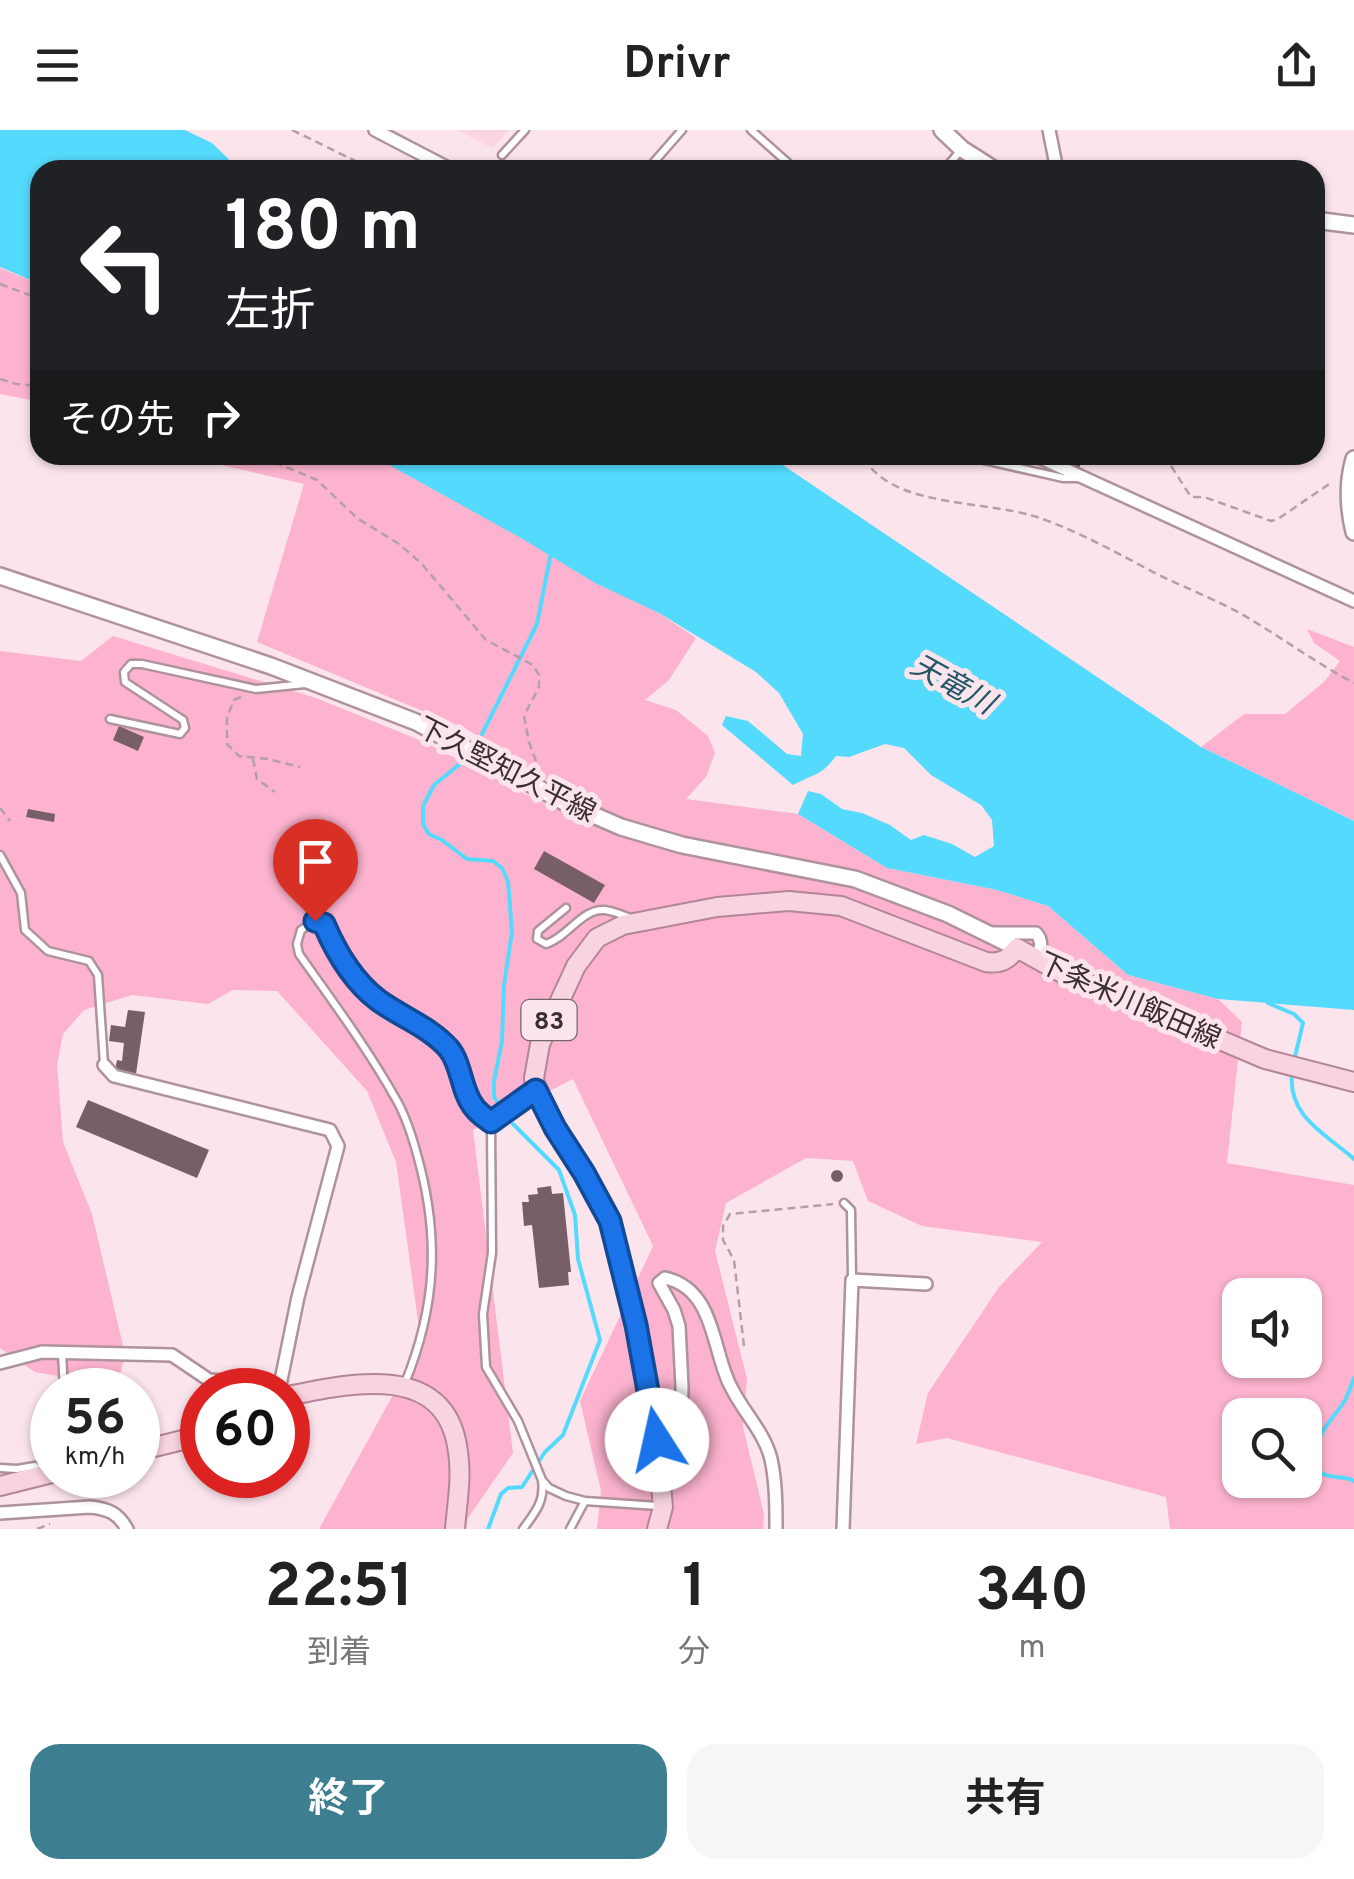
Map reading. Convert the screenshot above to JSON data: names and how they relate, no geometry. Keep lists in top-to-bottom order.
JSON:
{
  "streets": {
    "main road": ["下久堅知久平線", "下条米川飯田線", "83"]
  },
  "crossings": [
    ["下久堅知久平線", "下条米川飯田線"]
  ],
  "water": ["天竜川"],
  "page": {
    "header": "Drivr",
    "turn": ["180 m", "左折"],
    "then": "その先",
    "speed": "56 km/h",
    "limit": "60",
    "eta": [
      "22:51",
      "到着",
      "1",
      "分",
      "340",
      "m"
    ],
    "buttons": ["終了", "共有"]
  }
}
